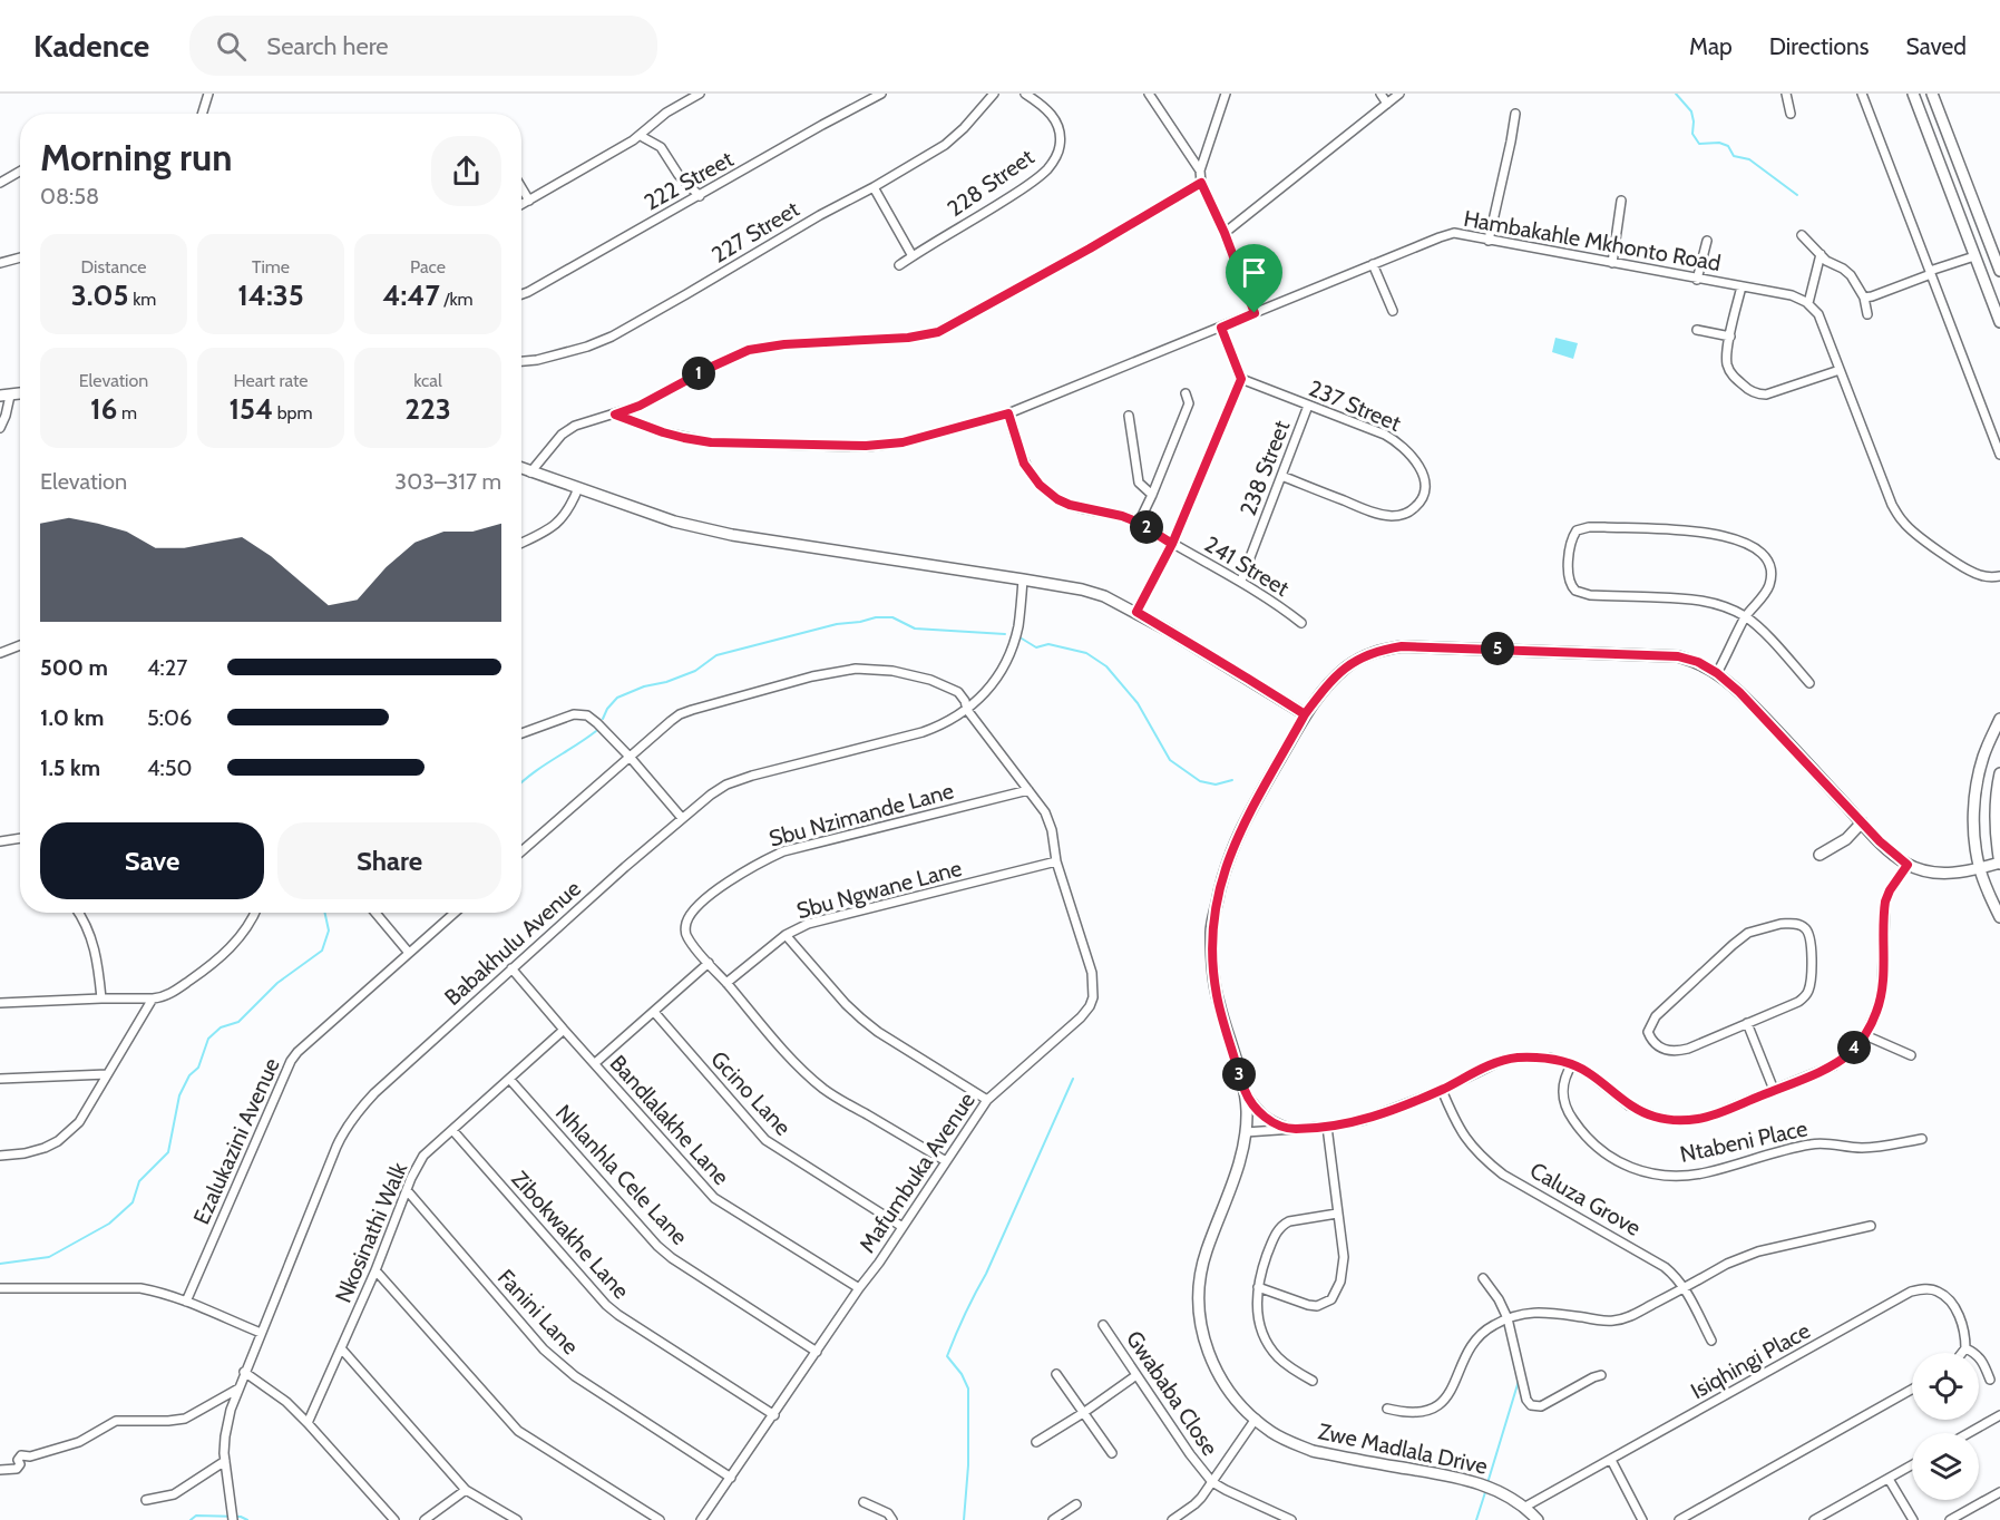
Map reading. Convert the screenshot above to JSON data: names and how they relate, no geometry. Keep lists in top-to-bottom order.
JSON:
{
  "streets": {
    "street": [
      "222 Street",
      "228 Street",
      "227 Street",
      "Hambakahle Mkhonto Road",
      "237 Street",
      "238 Street",
      "241 Street",
      "Sbu Nzimande Lane",
      "Sbu Ngwane Lane",
      "Babakhulu Avenue",
      "Gcino Lane",
      "Bandlalakhe Lane",
      "Ezalukazini Avenue",
      "Ntabeni Place",
      "Mafumbuka Avenue",
      "Nhlanhla Cele Lane",
      "Caluza Grove",
      "Nkosinathi Walk",
      "Zibokwakhe Lane",
      "Fanini Lane",
      "Isiqhingi Place",
      "Gwababa Close",
      "Zwe Madlala Drive"
    ]
  },
  "crossings": [
    ["Hambakahle Mkhonto Road", "241 Street"],
    ["237 Street", "238 Street"],
    ["238 Street", "241 Street"],
    ["Sbu Nzimande Lane", "Mafumbuka Avenue"],
    ["Sbu Ngwane Lane", "Mafumbuka Avenue"],
    ["Babakhulu Avenue", "Bandlalakhe Lane"],
    ["Babakhulu Avenue", "Mafumbuka Avenue"],
    ["Gcino Lane", "Mafumbuka Avenue"],
    ["Bandlalakhe Lane", "Mafumbuka Avenue"],
    ["Bandlalakhe Lane", "Nkosinathi Walk"],
    ["Mafumbuka Avenue", "Nhlanhla Cele Lane"],
    ["Mafumbuka Avenue", "Zibokwakhe Lane"],
    ["Mafumbuka Avenue", "Fanini Lane"],
    ["Nhlanhla Cele Lane", "Nkosinathi Walk"],
    ["Nkosinathi Walk", "Zibokwakhe Lane"],
    ["Nkosinathi Walk", "Fanini Lane"],
    ["Isiqhingi Place", "Zwe Madlala Drive"]
  ],
  "page": {
    "header": "Kadence",
    "search": "Search here",
    "nav": ["Map", "Directions", "Saved"],
    "heading": ["Morning run", "08:58"],
    "stats": [
      ["Distance", "3.05 km"],
      ["Time", "14:35"],
      ["Pace", "4:47 /km"],
      ["Elevation", "16 m"],
      ["Heart rate", "154 bpm"],
      ["kcal", "223"]
    ],
    "pins": [
      "1",
      "2",
      "5",
      "4",
      "3"
    ],
    "chart": ["Elevation", "303–317 m"],
    "list": [
      {
        "name": "500 m",
        "note": "4:27"
      },
      {
        "name": "1.0 km",
        "note": "5:06"
      },
      {
        "name": "1.5 km",
        "note": "4:50"
      }
    ],
    "buttons": ["Save", "Share"]
  }
}
